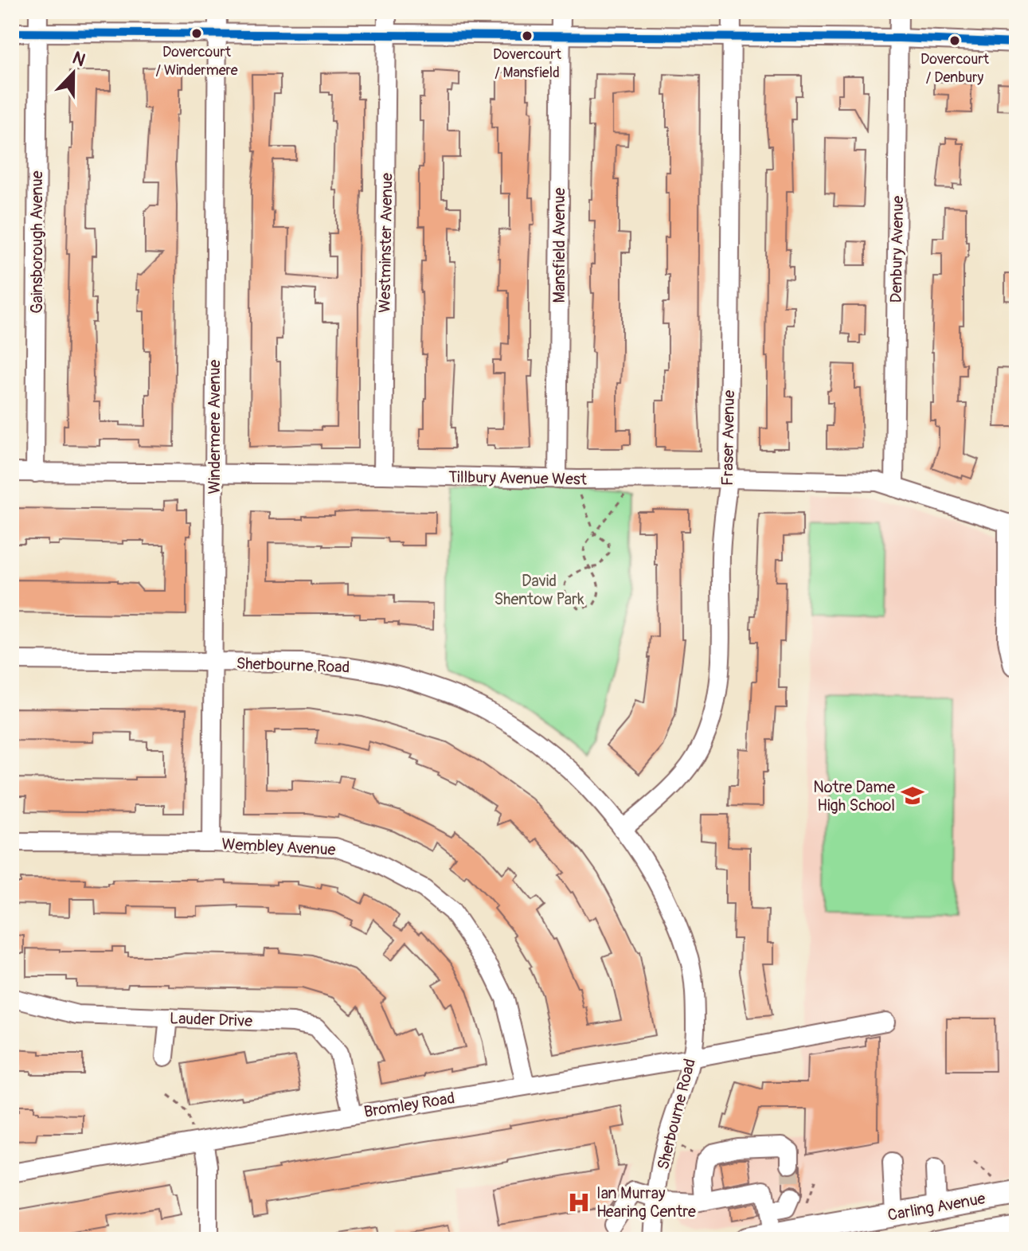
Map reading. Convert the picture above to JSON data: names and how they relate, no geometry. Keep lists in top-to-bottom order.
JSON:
{
  "streets": {
    "main road": ["Carling Avenue"],
    "street": [
      "Gainsborough Avenue",
      "Westminster Avenue",
      "Mansfield Avenue",
      "Denbury Avenue",
      "Windermere Avenue",
      "Fraser Avenue",
      "Tillbury Avenue West",
      "Sherbourne Road",
      "Wembley Avenue",
      "Lauder Drive",
      "Bromley Road"
    ]
  },
  "crossings": [
    ["Gainsborough Avenue", "Tillbury Avenue West"],
    ["Westminster Avenue", "Tillbury Avenue West"],
    ["Mansfield Avenue", "Tillbury Avenue West"],
    ["Denbury Avenue", "Tillbury Avenue West"],
    ["Windermere Avenue", "Tillbury Avenue West"],
    ["Windermere Avenue", "Sherbourne Road"],
    ["Windermere Avenue", "Wembley Avenue"],
    ["Fraser Avenue", "Tillbury Avenue West"],
    ["Fraser Avenue", "Sherbourne Road"],
    ["Sherbourne Road", "Bromley Road"],
    ["Wembley Avenue", "Bromley Road"],
    ["Lauder Drive", "Bromley Road"]
  ],
  "parks": ["David Shentow Park"],
  "places": {
    "other": ["Dovercourt / Windermere", "Dovercourt / Mansfield", "Dovercourt / Denbury"],
    "school or university": ["Notre Dame High School"],
    "hospital": ["Ian Murray Hearing Centre"]
  },
  "north": "top"
}
